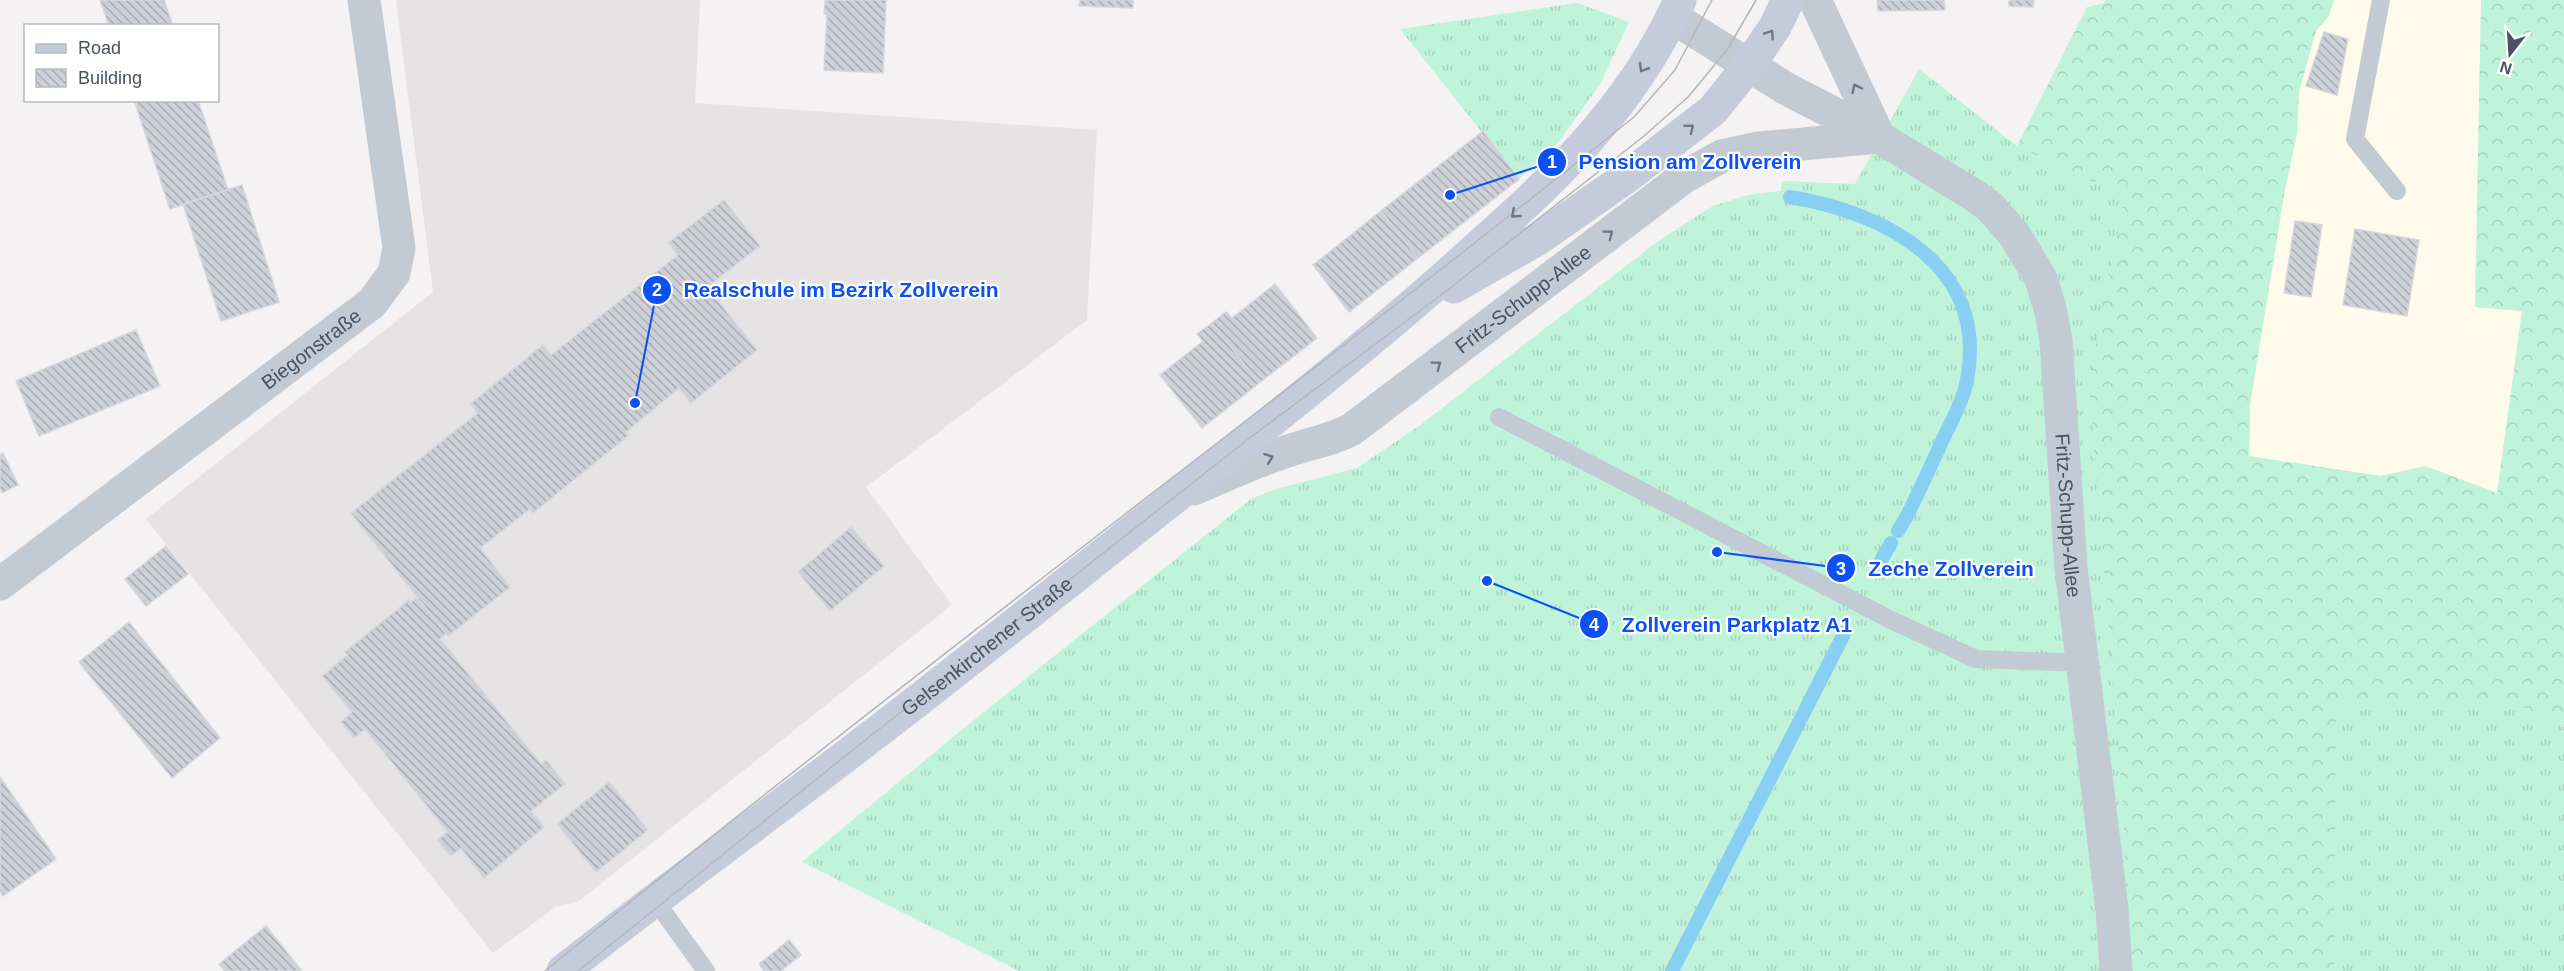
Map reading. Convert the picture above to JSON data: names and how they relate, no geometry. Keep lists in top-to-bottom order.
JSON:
{
  "streets": {
    "main road": ["Gelsenkirchener Straße"],
    "street": ["Fritz-Schupp-Allee", "Biegonstraße"]
  },
  "crossings": [
    ["Fritz-Schupp-Allee", "Gelsenkirchener Straße"]
  ],
  "one_way": ["Fritz-Schupp-Allee"],
  "places": [
    "Pension am Zollverein",
    "Realschule im Bezirk Zollverein",
    "Zeche Zollverein",
    "Zollverein Parkplatz A1"
  ],
  "legend": ["Road", "Building"],
  "north": "bottom"
}
